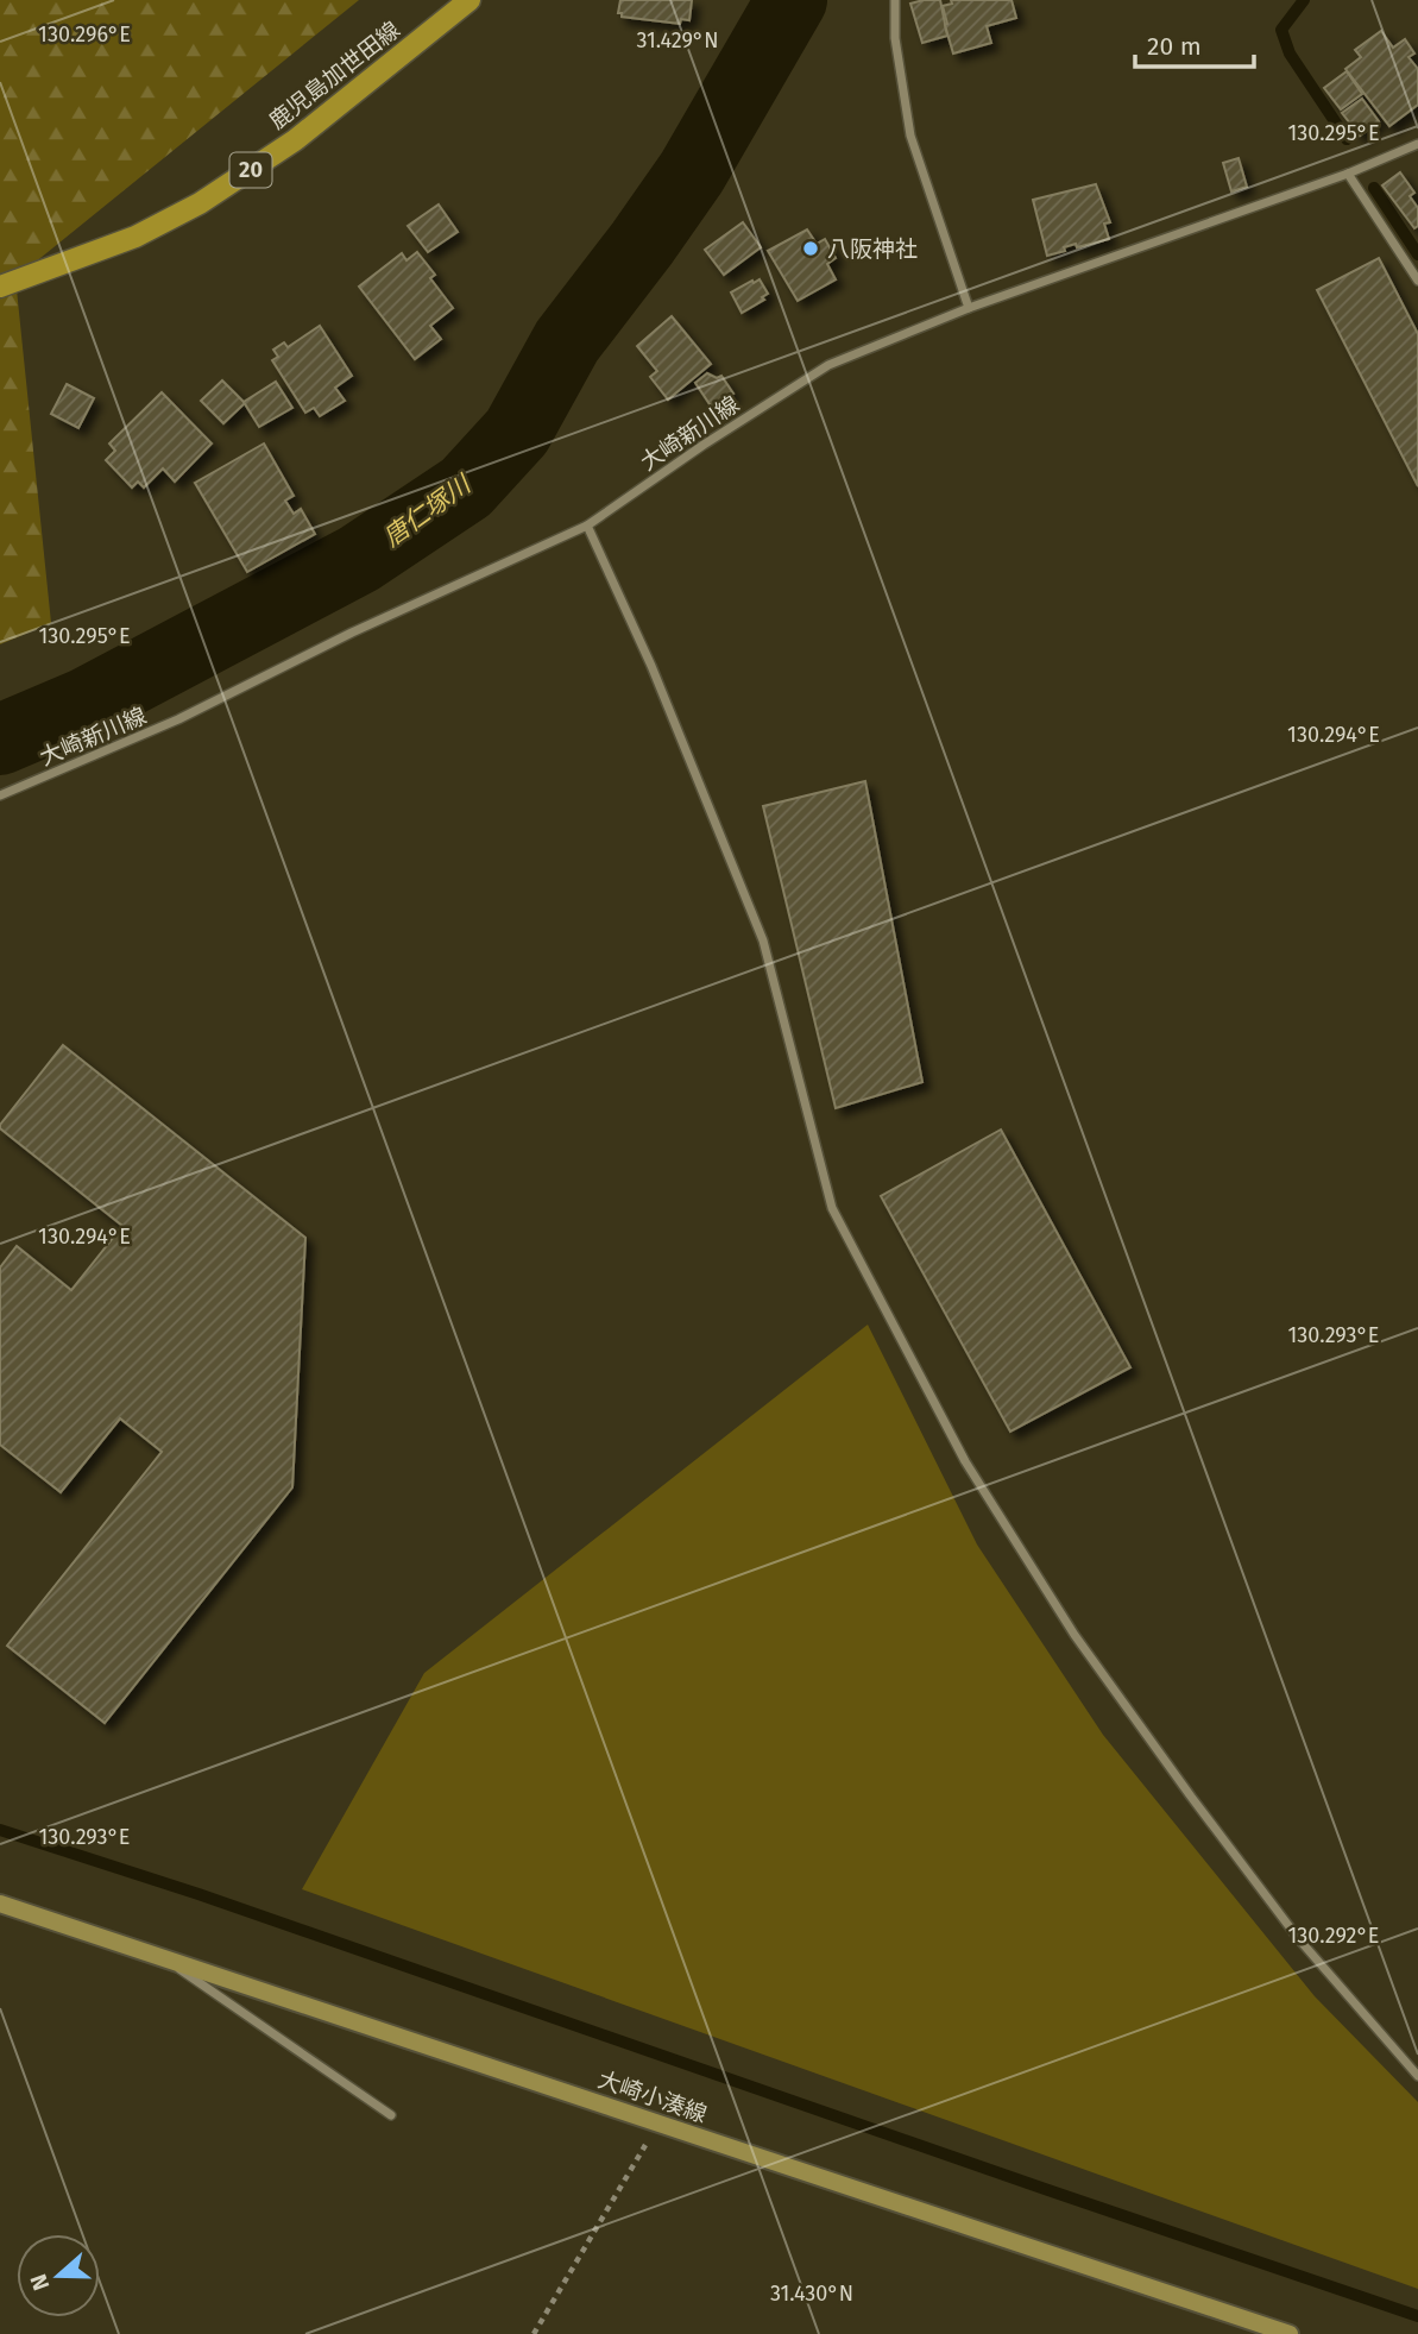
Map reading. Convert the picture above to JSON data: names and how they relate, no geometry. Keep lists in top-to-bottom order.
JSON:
{
  "streets": {
    "main road": ["鹿児島加世田線", "20"],
    "street": ["大崎新川線", "大崎小湊線"]
  },
  "water": ["唐仁塚川"],
  "places": ["八阪神社"],
  "scale_bar": "20 m",
  "north": "left",
  "coordinates": [
    "130.296°E",
    "31.429°N",
    "130.295°E",
    "130.294°E",
    "130.293°E",
    "130.292°E",
    "31.430°N"
  ]
}
